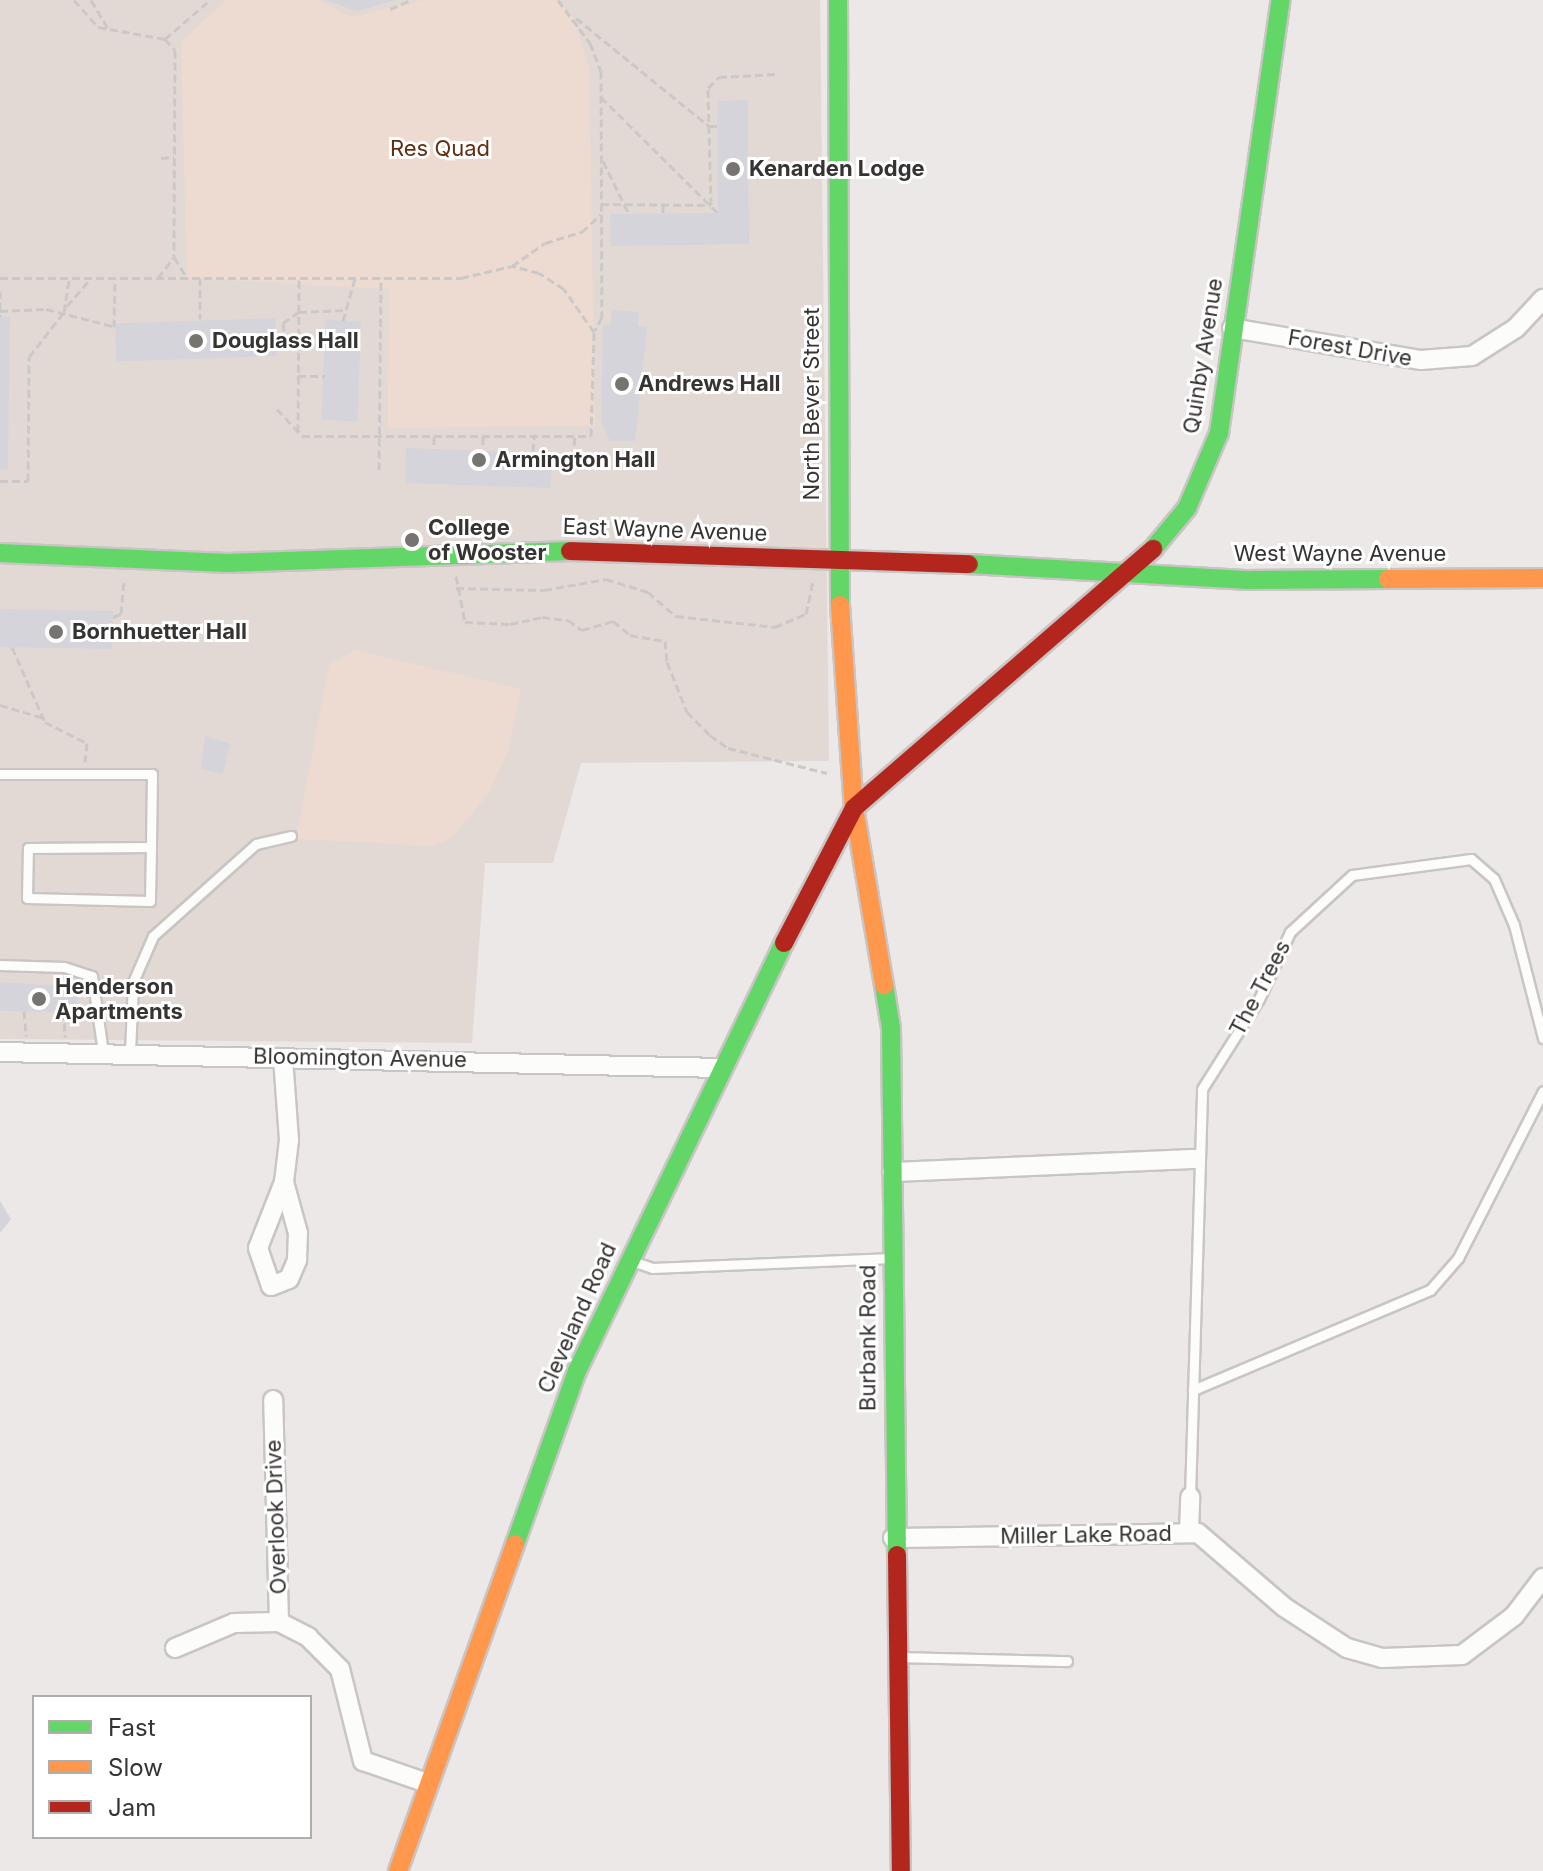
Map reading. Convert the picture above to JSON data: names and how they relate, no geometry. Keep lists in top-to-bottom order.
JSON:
{
  "streets": {
    "main road": [
      "Quinby Avenue",
      "North Bever Street",
      "East Wayne Avenue",
      "West Wayne Avenue",
      "Cleveland Road",
      "Burbank Road"
    ],
    "street": [
      "Forest Drive",
      "The Trees",
      "Bloomington Avenue",
      "Overlook Drive",
      "Miller Lake Road"
    ]
  },
  "crossings": [
    ["Forest Drive", "Quinby Avenue"],
    ["Quinby Avenue", "North Bever Street"],
    ["Quinby Avenue", "East Wayne Avenue"],
    ["Quinby Avenue", "West Wayne Avenue"],
    ["Quinby Avenue", "Cleveland Road"],
    ["Quinby Avenue", "Burbank Road"],
    ["North Bever Street", "East Wayne Avenue"],
    ["North Bever Street", "Cleveland Road"],
    ["North Bever Street", "Burbank Road"],
    ["East Wayne Avenue", "West Wayne Avenue"],
    ["The Trees", "Miller Lake Road"],
    ["Bloomington Avenue", "Cleveland Road"],
    ["Cleveland Road", "Burbank Road"],
    ["Burbank Road", "Miller Lake Road"]
  ],
  "parks": ["Res Quad"],
  "places": [
    "Kenarden Lodge",
    "Douglass Hall",
    "Andrews Hall",
    "Armington Hall",
    "College of Wooster",
    "Bornhuetter Hall",
    "Henderson Apartments"
  ],
  "legend": ["Fast", "Slow", "Jam"]
}
